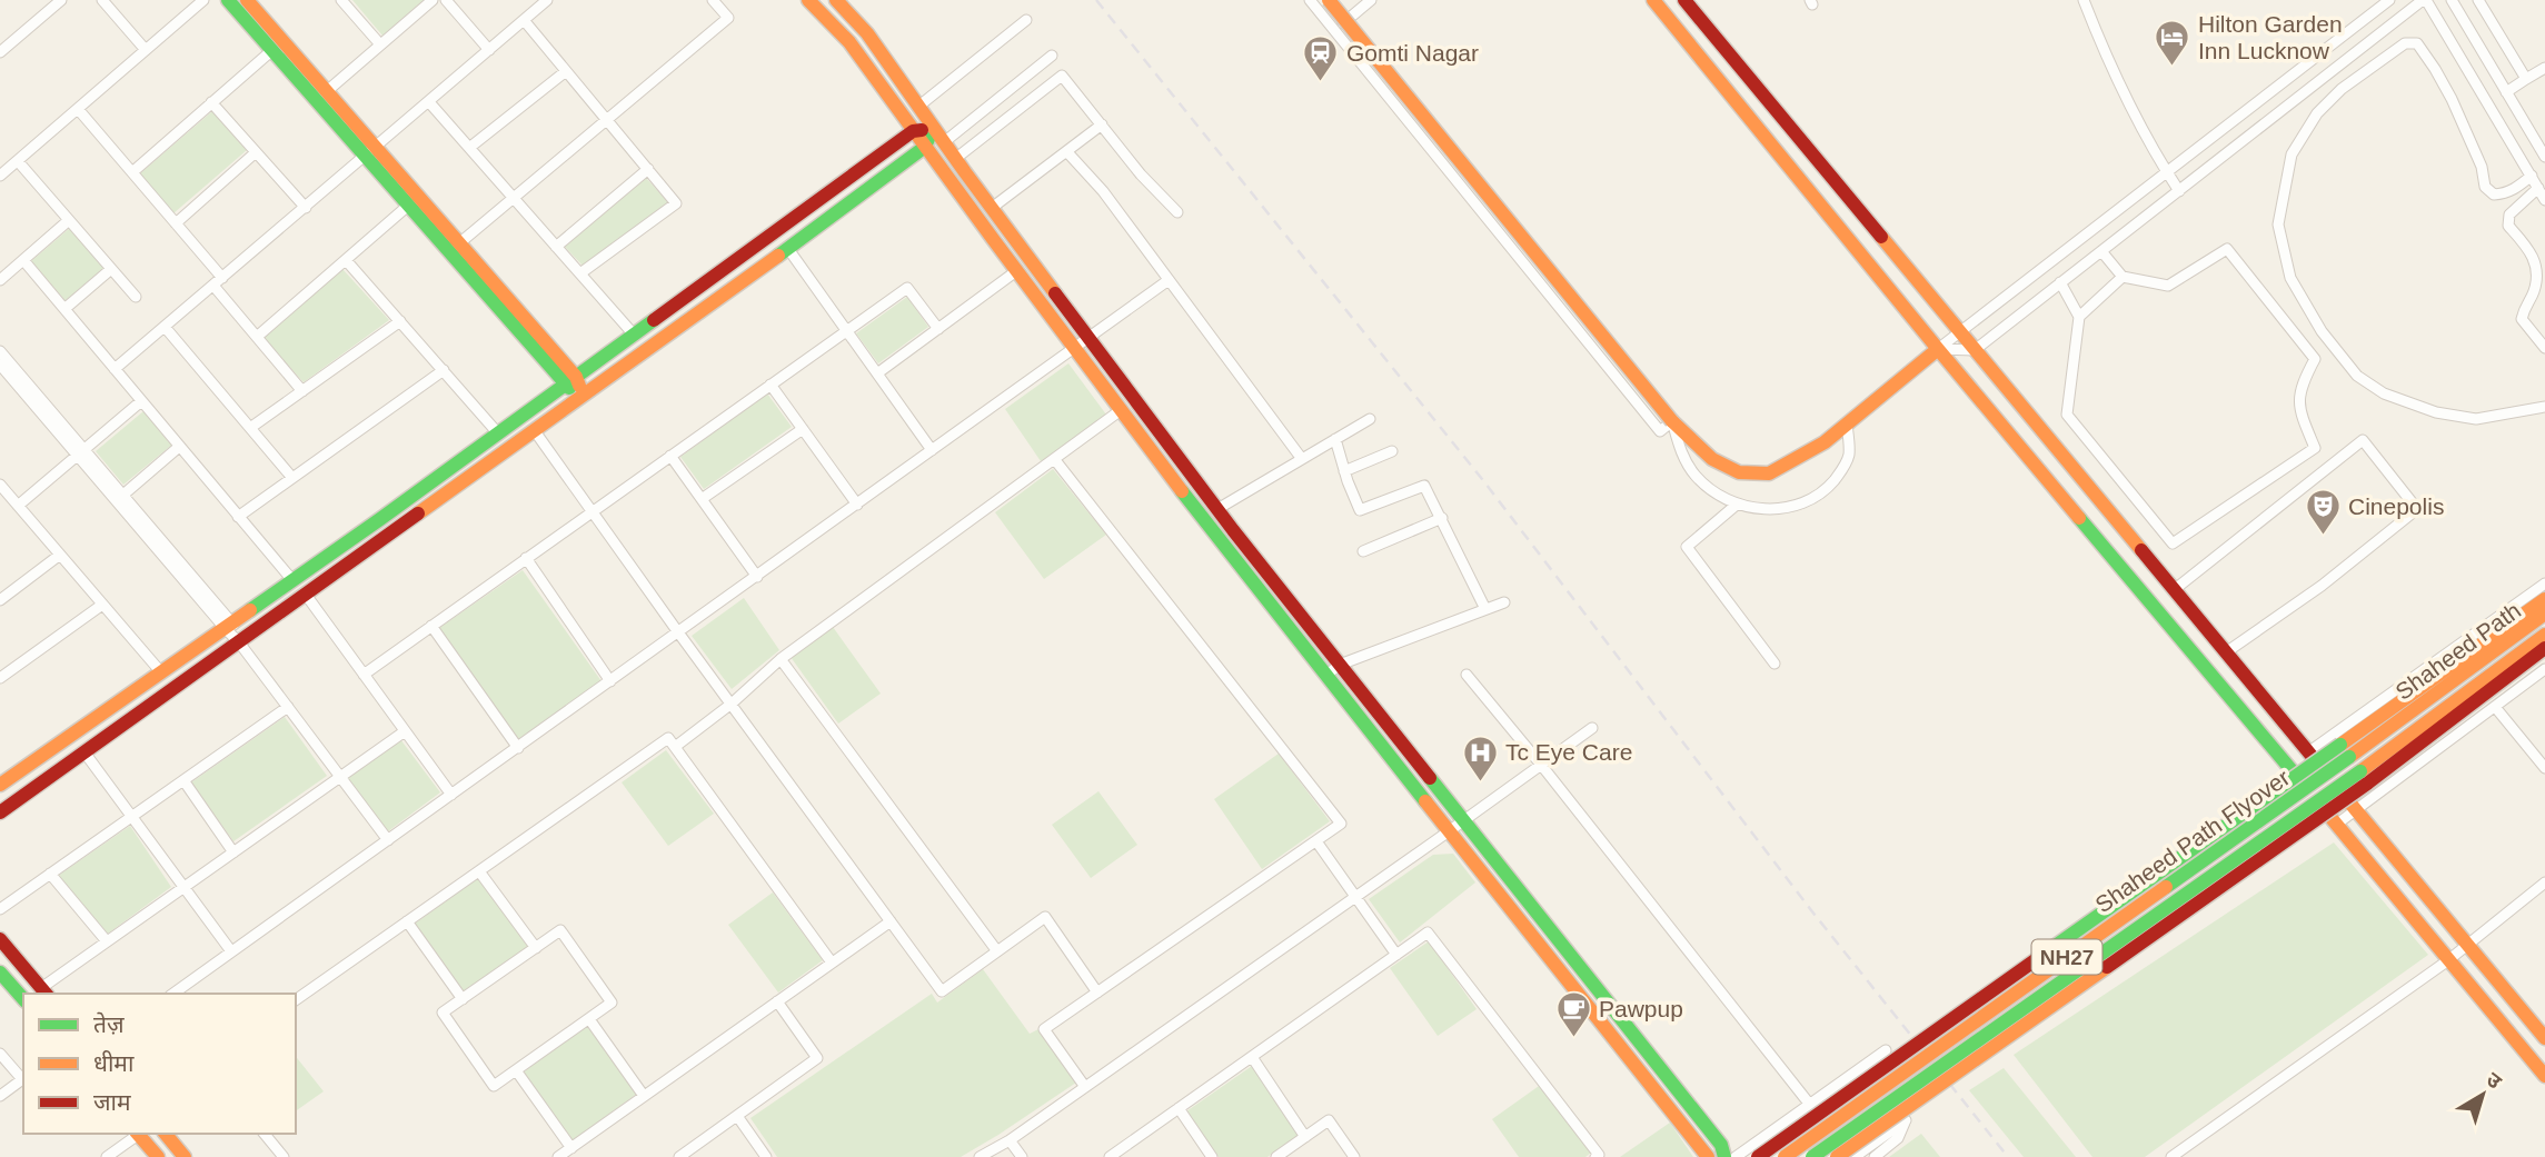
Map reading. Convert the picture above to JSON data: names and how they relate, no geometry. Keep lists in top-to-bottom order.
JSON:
{
  "streets": {
    "main road": ["Shaheed Path", "Shaheed Path Flyover", "NH27"]
  },
  "crossings": [
    ["Shaheed Path", "Shaheed Path Flyover"]
  ],
  "places": {
    "hotel": ["Hilton Garden Inn Lucknow"],
    "station": ["Gomti Nagar"],
    "theatre": ["Cinepolis"],
    "hospital": ["Tc Eye Care"],
    "cafe": ["Pawpup"]
  },
  "legend": ["तेज़", "धीमा", "जाम"],
  "north": "top right"
}
